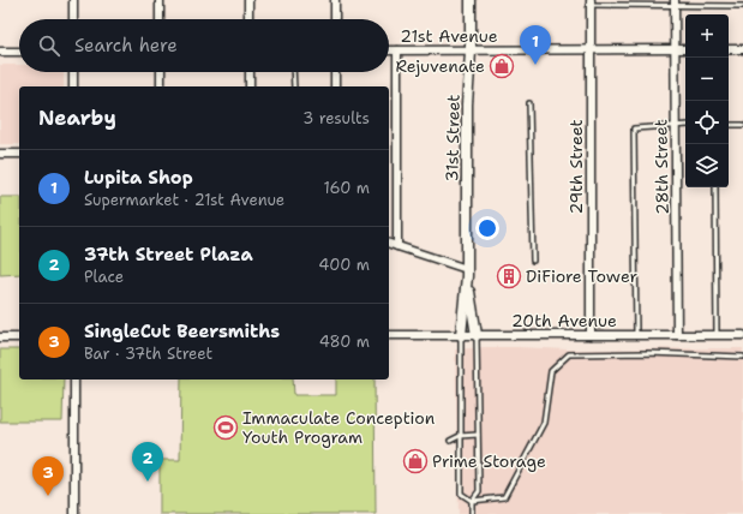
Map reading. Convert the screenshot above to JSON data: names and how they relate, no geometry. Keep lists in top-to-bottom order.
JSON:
{
  "streets": {
    "street": [
      "21st Avenue",
      "31st Street",
      "29th Street",
      "28th Street",
      "20th Avenue"
    ]
  },
  "crossings": [
    ["21st Avenue", "31st Street"],
    ["21st Avenue", "29th Street"],
    ["21st Avenue", "28th Street"],
    ["31st Street", "20th Avenue"],
    ["29th Street", "20th Avenue"],
    ["28th Street", "20th Avenue"]
  ],
  "places": {
    "shop": ["Rejuvenate", "Prime Storage"],
    "building": ["DiFiore Tower"],
    "sports": ["Immaculate Conception Youth Program"]
  },
  "page": {
    "map_buttons": ["+", "−"],
    "search": "Search here",
    "pins": ["1", "2", "3"],
    "heading": ["Nearby", "3 results"],
    "list": [
      {
        "mark": "1",
        "name": "Lupita Shop",
        "note": "Supermarket · 21st Avenue",
        "value": "160 m"
      },
      {
        "mark": "2",
        "name": "37th Street Plaza",
        "note": "Place",
        "value": "400 m"
      },
      {
        "mark": "3",
        "name": "SingleCut Beersmiths",
        "note": "Bar · 37th Street",
        "value": "480 m"
      }
    ]
  }
}
